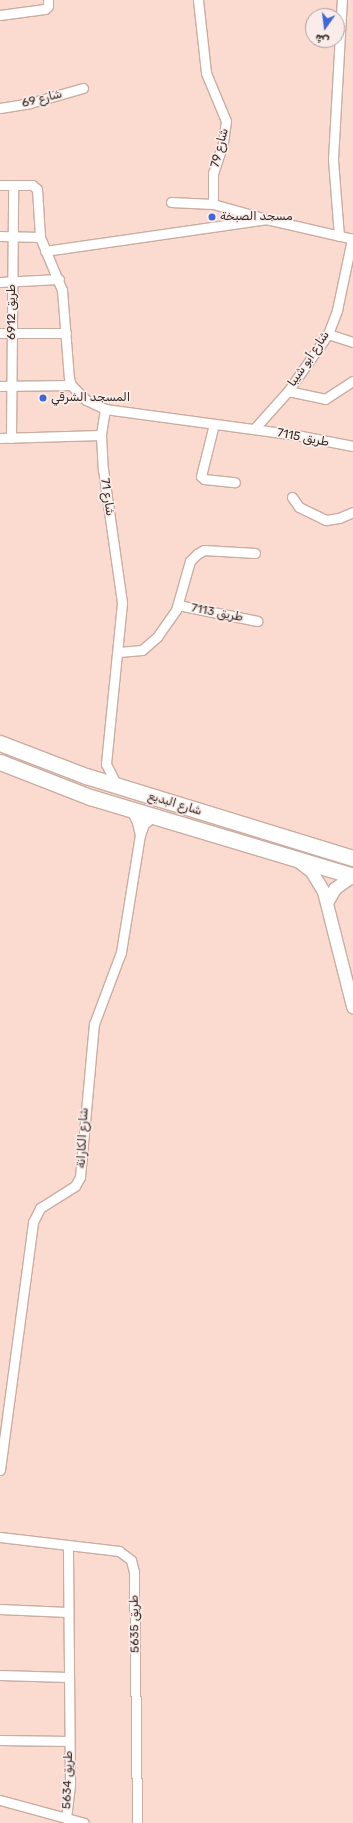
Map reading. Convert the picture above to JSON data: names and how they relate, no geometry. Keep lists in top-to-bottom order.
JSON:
{
  "streets": {
    "main road": ["شارع البديع"],
    "street": [
      "شارع 69",
      "شارع 79",
      "طريق 6912",
      "شارع أبو شيبا",
      "طريق 7115",
      "شارع 71",
      "طريق 7113",
      "شارع الكارانة",
      "طريق 5635",
      "طريق 5634"
    ]
  },
  "crossings": [
    ["شارع أبو شيبا", "طريق 7115"],
    ["شارع 71", "طريق 7113"],
    ["شارع البديع", "شارع الكارانة"],
    ["طريق 5635", "طريق 5634"]
  ],
  "places": ["مسجد الصبخة", "المسجد الشرقي"],
  "north": "bottom"
}
